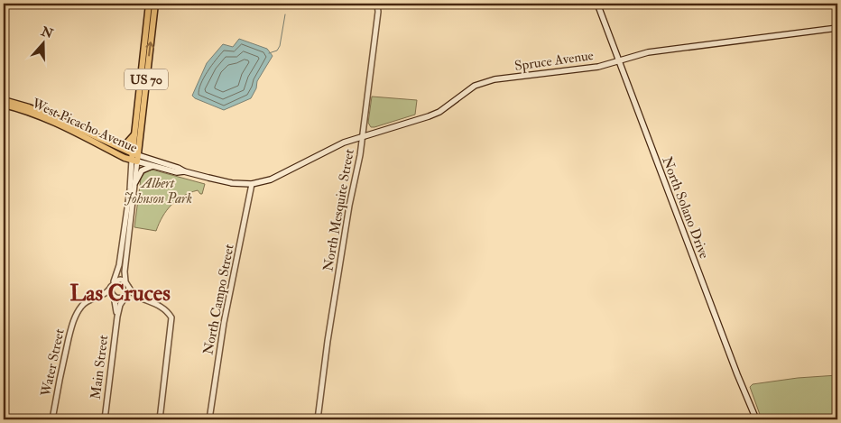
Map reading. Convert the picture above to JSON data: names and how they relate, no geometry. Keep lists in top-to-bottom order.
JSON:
{
  "streets": {
    "main road": [
      "Spruce Avenue",
      "US 70",
      "West Picacho Avenue",
      "North Solano Drive"
    ],
    "street": [
      "North Mesquite Street",
      "North Campo Street",
      "Water Street",
      "Main Street"
    ]
  },
  "crossings": [
    ["Spruce Avenue", "North Solano Drive"],
    ["Spruce Avenue", "North Mesquite Street"],
    ["Spruce Avenue", "North Campo Street"],
    ["US 70", "West Picacho Avenue"],
    ["Water Street", "Main Street"]
  ],
  "districts": ["Las Cruces"],
  "parks": ["Albert Johnson Park"],
  "north": "top"
}
